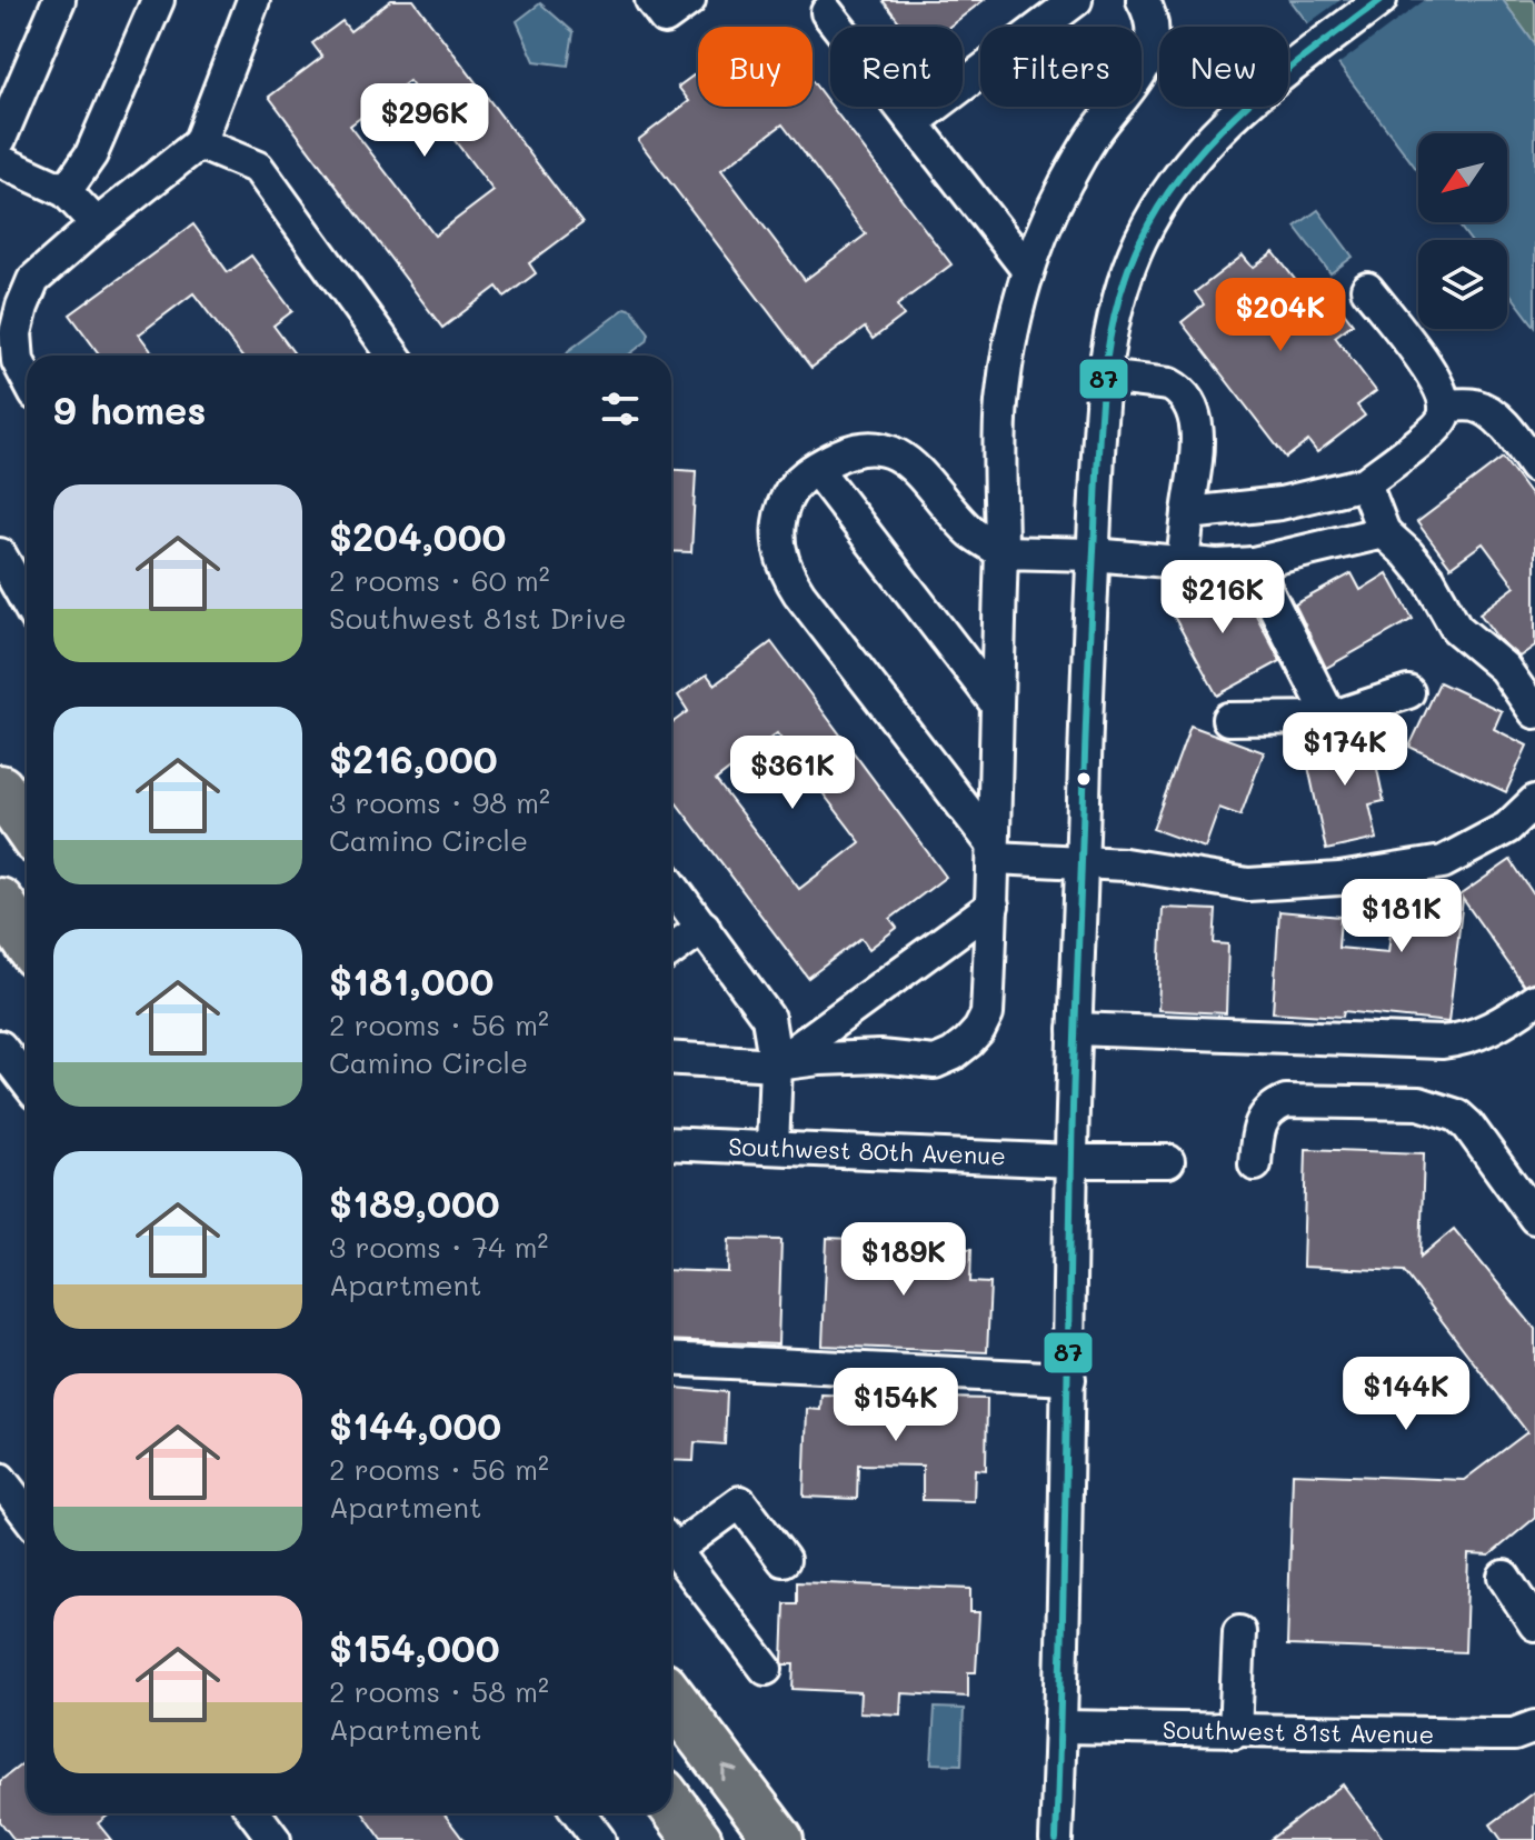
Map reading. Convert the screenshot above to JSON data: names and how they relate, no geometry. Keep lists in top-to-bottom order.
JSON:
{
  "streets": {
    "street": ["Southwest 80th Avenue", "Southwest 81st Avenue"]
  },
  "lines": ["transit line 87"],
  "north": "bottom left",
  "page": {
    "chip": [
      "Buy",
      "Rent",
      "Filters",
      "New"
    ],
    "price": [
      "$296K",
      "$204K",
      "$216K",
      "$174K",
      "$361K",
      "$181K",
      "$189K",
      "$144K",
      "$154K"
    ],
    "heading": "9 homes",
    "list": [
      {
        "name": "$204,000",
        "note": "2 rooms · 60 m² · Southwest 81st Drive"
      },
      {
        "name": "$216,000",
        "note": "3 rooms · 98 m² · Camino Circle"
      },
      {
        "name": "$181,000",
        "note": "2 rooms · 56 m² · Camino Circle"
      },
      {
        "name": "$189,000",
        "note": "3 rooms · 74 m² · Apartment"
      },
      {
        "name": "$144,000",
        "note": "2 rooms · 56 m² · Apartment"
      },
      {
        "name": "$154,000",
        "note": "2 rooms · 58 m² · Apartment"
      }
    ]
  }
}
